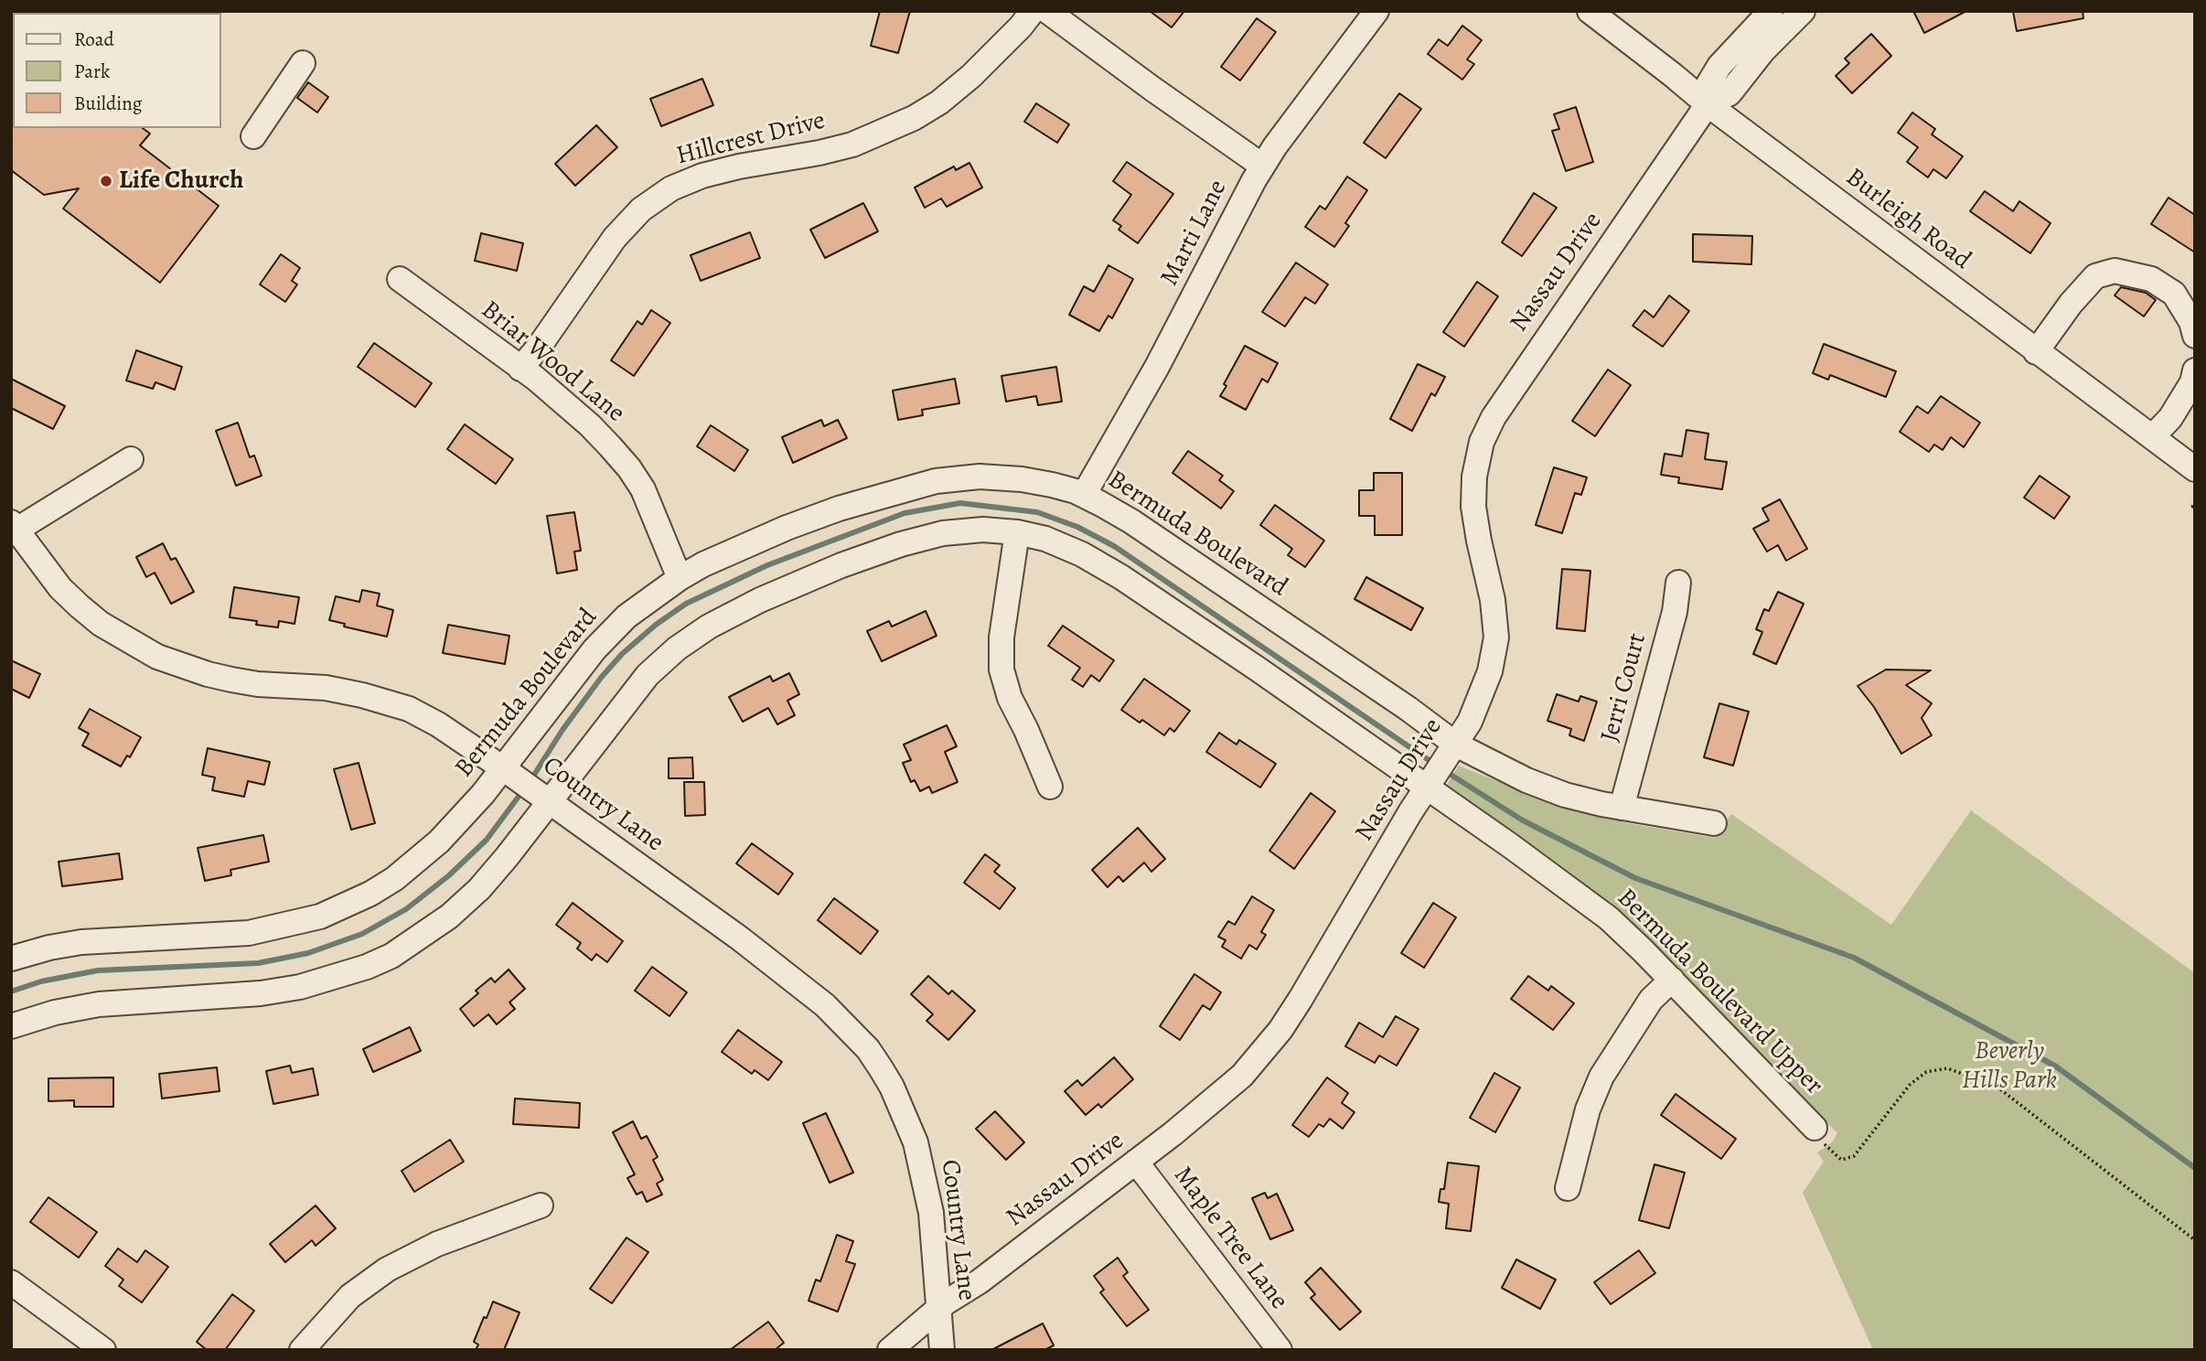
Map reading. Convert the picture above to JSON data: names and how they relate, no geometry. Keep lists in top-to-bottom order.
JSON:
{
  "streets": {
    "street": [
      "Hillcrest Drive",
      "Burleigh Road",
      "Marti Lane",
      "Nassau Drive",
      "Briar Wood Lane",
      "Bermuda Boulevard",
      "Jerri Court",
      "Country Lane",
      "Bermuda Boulevard Upper",
      "Maple Tree Lane"
    ]
  },
  "crossings": [
    ["Hillcrest Drive", "Briar Wood Lane"],
    ["Burleigh Road", "Nassau Drive"],
    ["Marti Lane", "Bermuda Boulevard"],
    ["Nassau Drive", "Bermuda Boulevard"],
    ["Nassau Drive", "Country Lane"],
    ["Nassau Drive", "Bermuda Boulevard Upper"],
    ["Nassau Drive", "Maple Tree Lane"],
    ["Briar Wood Lane", "Bermuda Boulevard"],
    ["Bermuda Boulevard", "Jerri Court"],
    ["Bermuda Boulevard", "Country Lane"],
    ["Bermuda Boulevard", "Bermuda Boulevard Upper"]
  ],
  "parks": ["Beverly Hills Park"],
  "places": ["Life Church"],
  "legend": ["Road", "Park", "Building"]
}
